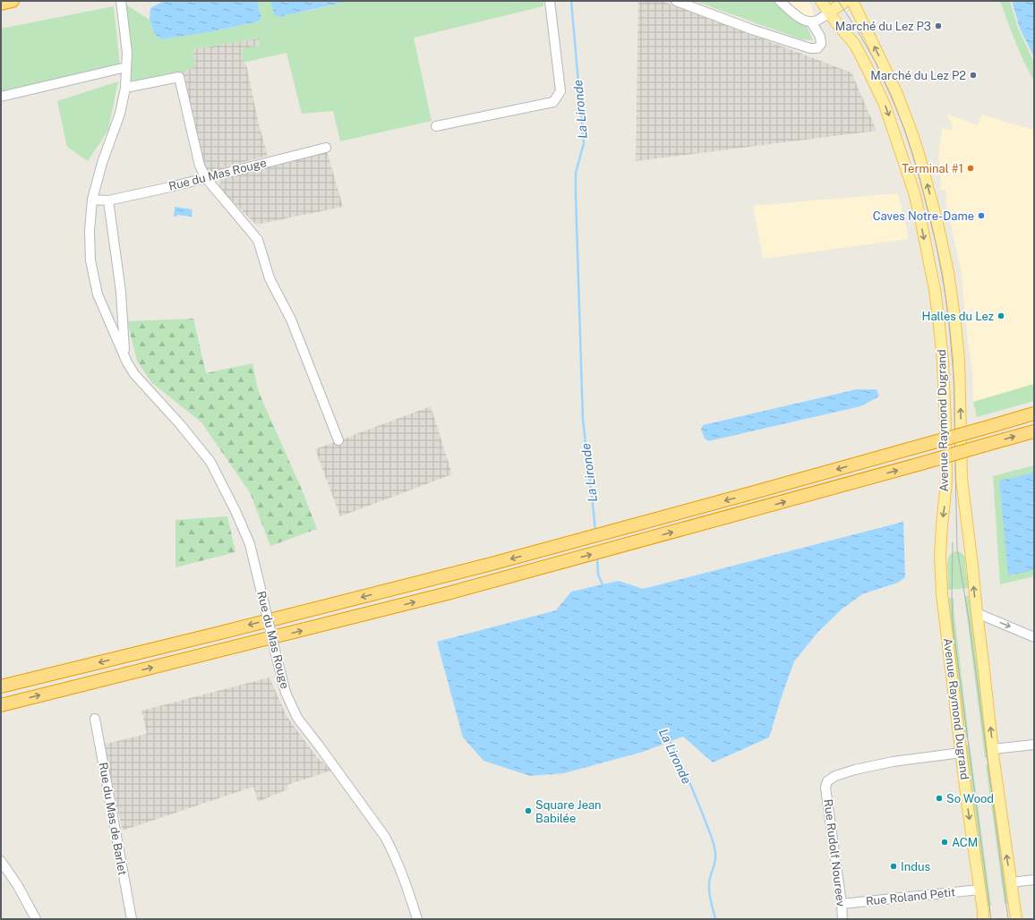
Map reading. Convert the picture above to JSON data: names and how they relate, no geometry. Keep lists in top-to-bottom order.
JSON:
{
  "streets": {
    "main road": ["Avenue Raymond Dugrand"],
    "street": [
      "Rue du Mas Rouge",
      "Rue du Mas de Barlet",
      "Rue Rudolf Noureev",
      "Rue Roland Petit"
    ]
  },
  "crossings": [
    ["Avenue Raymond Dugrand", "Rue Rudolf Noureev"],
    ["Avenue Raymond Dugrand", "Rue Roland Petit"],
    ["Rue Rudolf Noureev", "Rue Roland Petit"]
  ],
  "water": ["La Lironde"],
  "places": [
    "Marché du Lez P3",
    "Marché du Lez P2",
    "Terminal #1",
    "Caves Notre-Dame",
    "Halles du Lez",
    "So Wood",
    "Square Jean Babilée",
    "ACM",
    "Indus"
  ]
}
